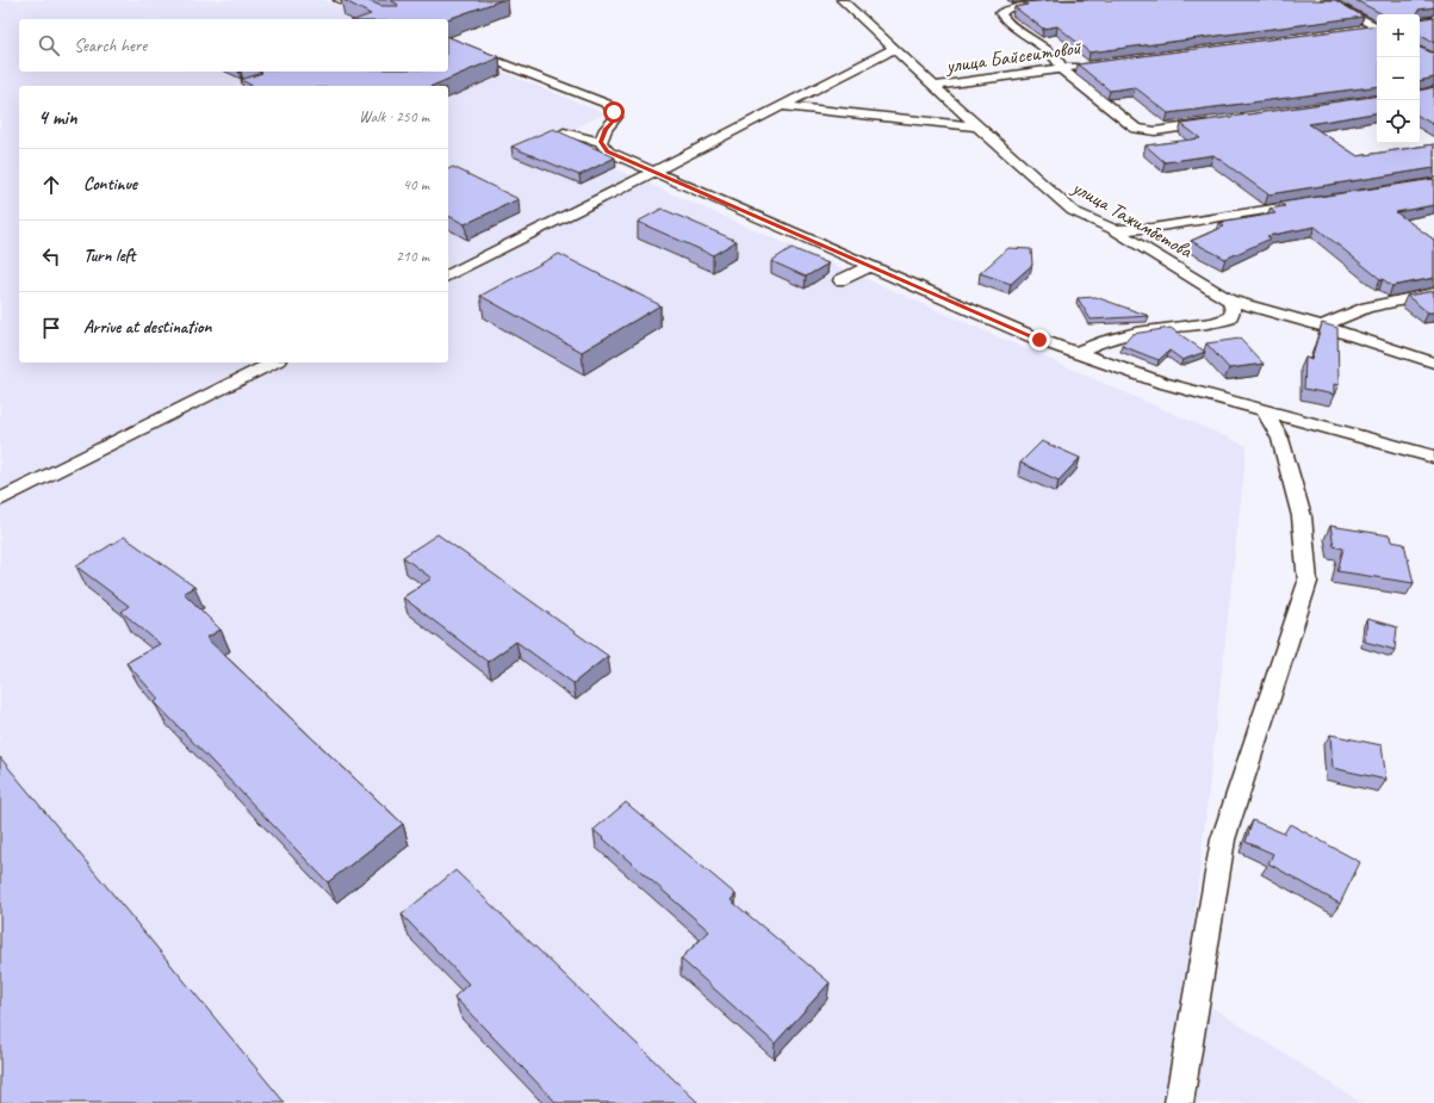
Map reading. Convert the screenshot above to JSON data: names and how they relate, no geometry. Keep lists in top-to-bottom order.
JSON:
{
  "streets": {
    "street": ["улица Байсеитовой", "улица Тажимбетова"]
  },
  "crossings": [
    ["улица Байсеитовой", "улица Тажимбетова"]
  ],
  "page": {
    "map_buttons": ["+", "−"],
    "search": "Search here",
    "heading": ["4 min", "Walk · 250 m"],
    "list": [
      ["Continue", "40 m"],
      ["Turn left", "210 m"],
      "Arrive at destination"
    ]
  }
}
